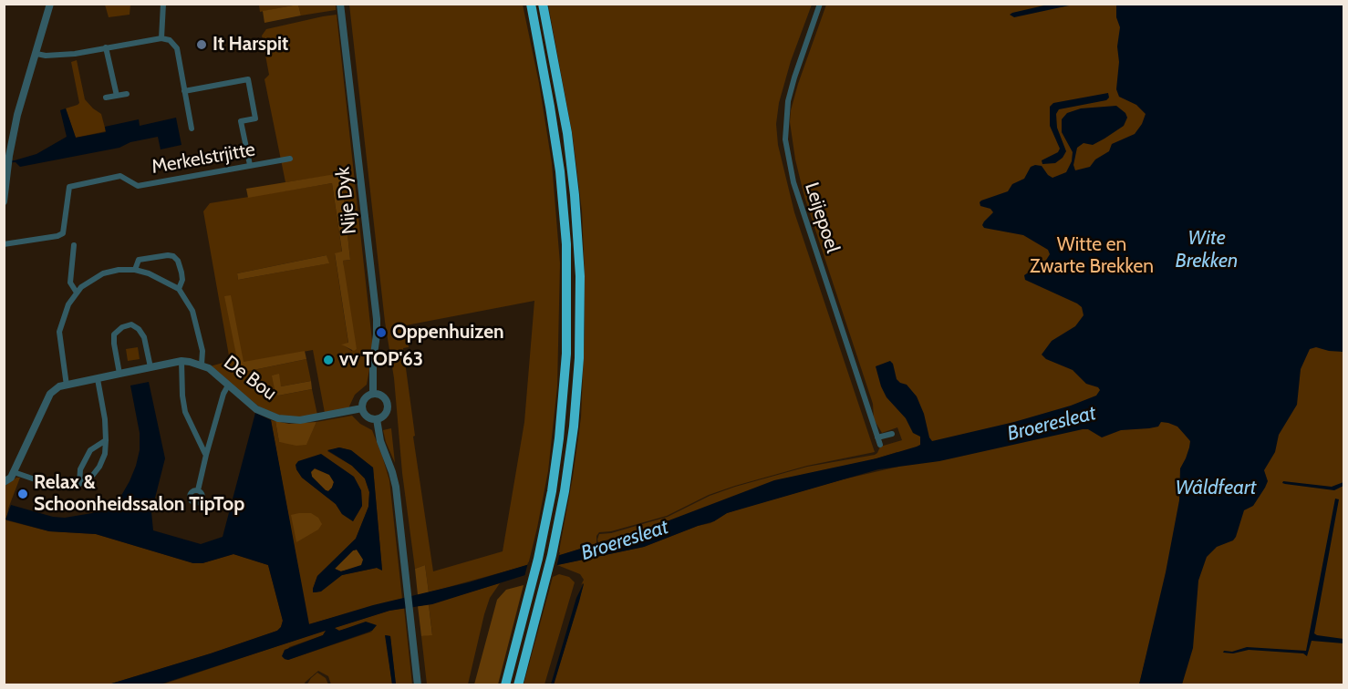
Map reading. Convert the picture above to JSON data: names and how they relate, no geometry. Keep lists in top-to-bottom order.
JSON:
{
  "streets": {
    "street": [
      "Merkelstrjitte",
      "Nije Dyk",
      "Leijepoel",
      "De Bou"
    ]
  },
  "crossings": [
    ["Nije Dyk", "De Bou"]
  ],
  "water": ["Wite Brekken", "Broeresleat", "Wâldfeart"],
  "parks": ["Witte en Zwarte Brekken"],
  "places": [
    "It Harspit",
    "Oppenhuizen",
    "vv TOP'63",
    "Relax & Schoonheidssalon TipTop"
  ]
}
